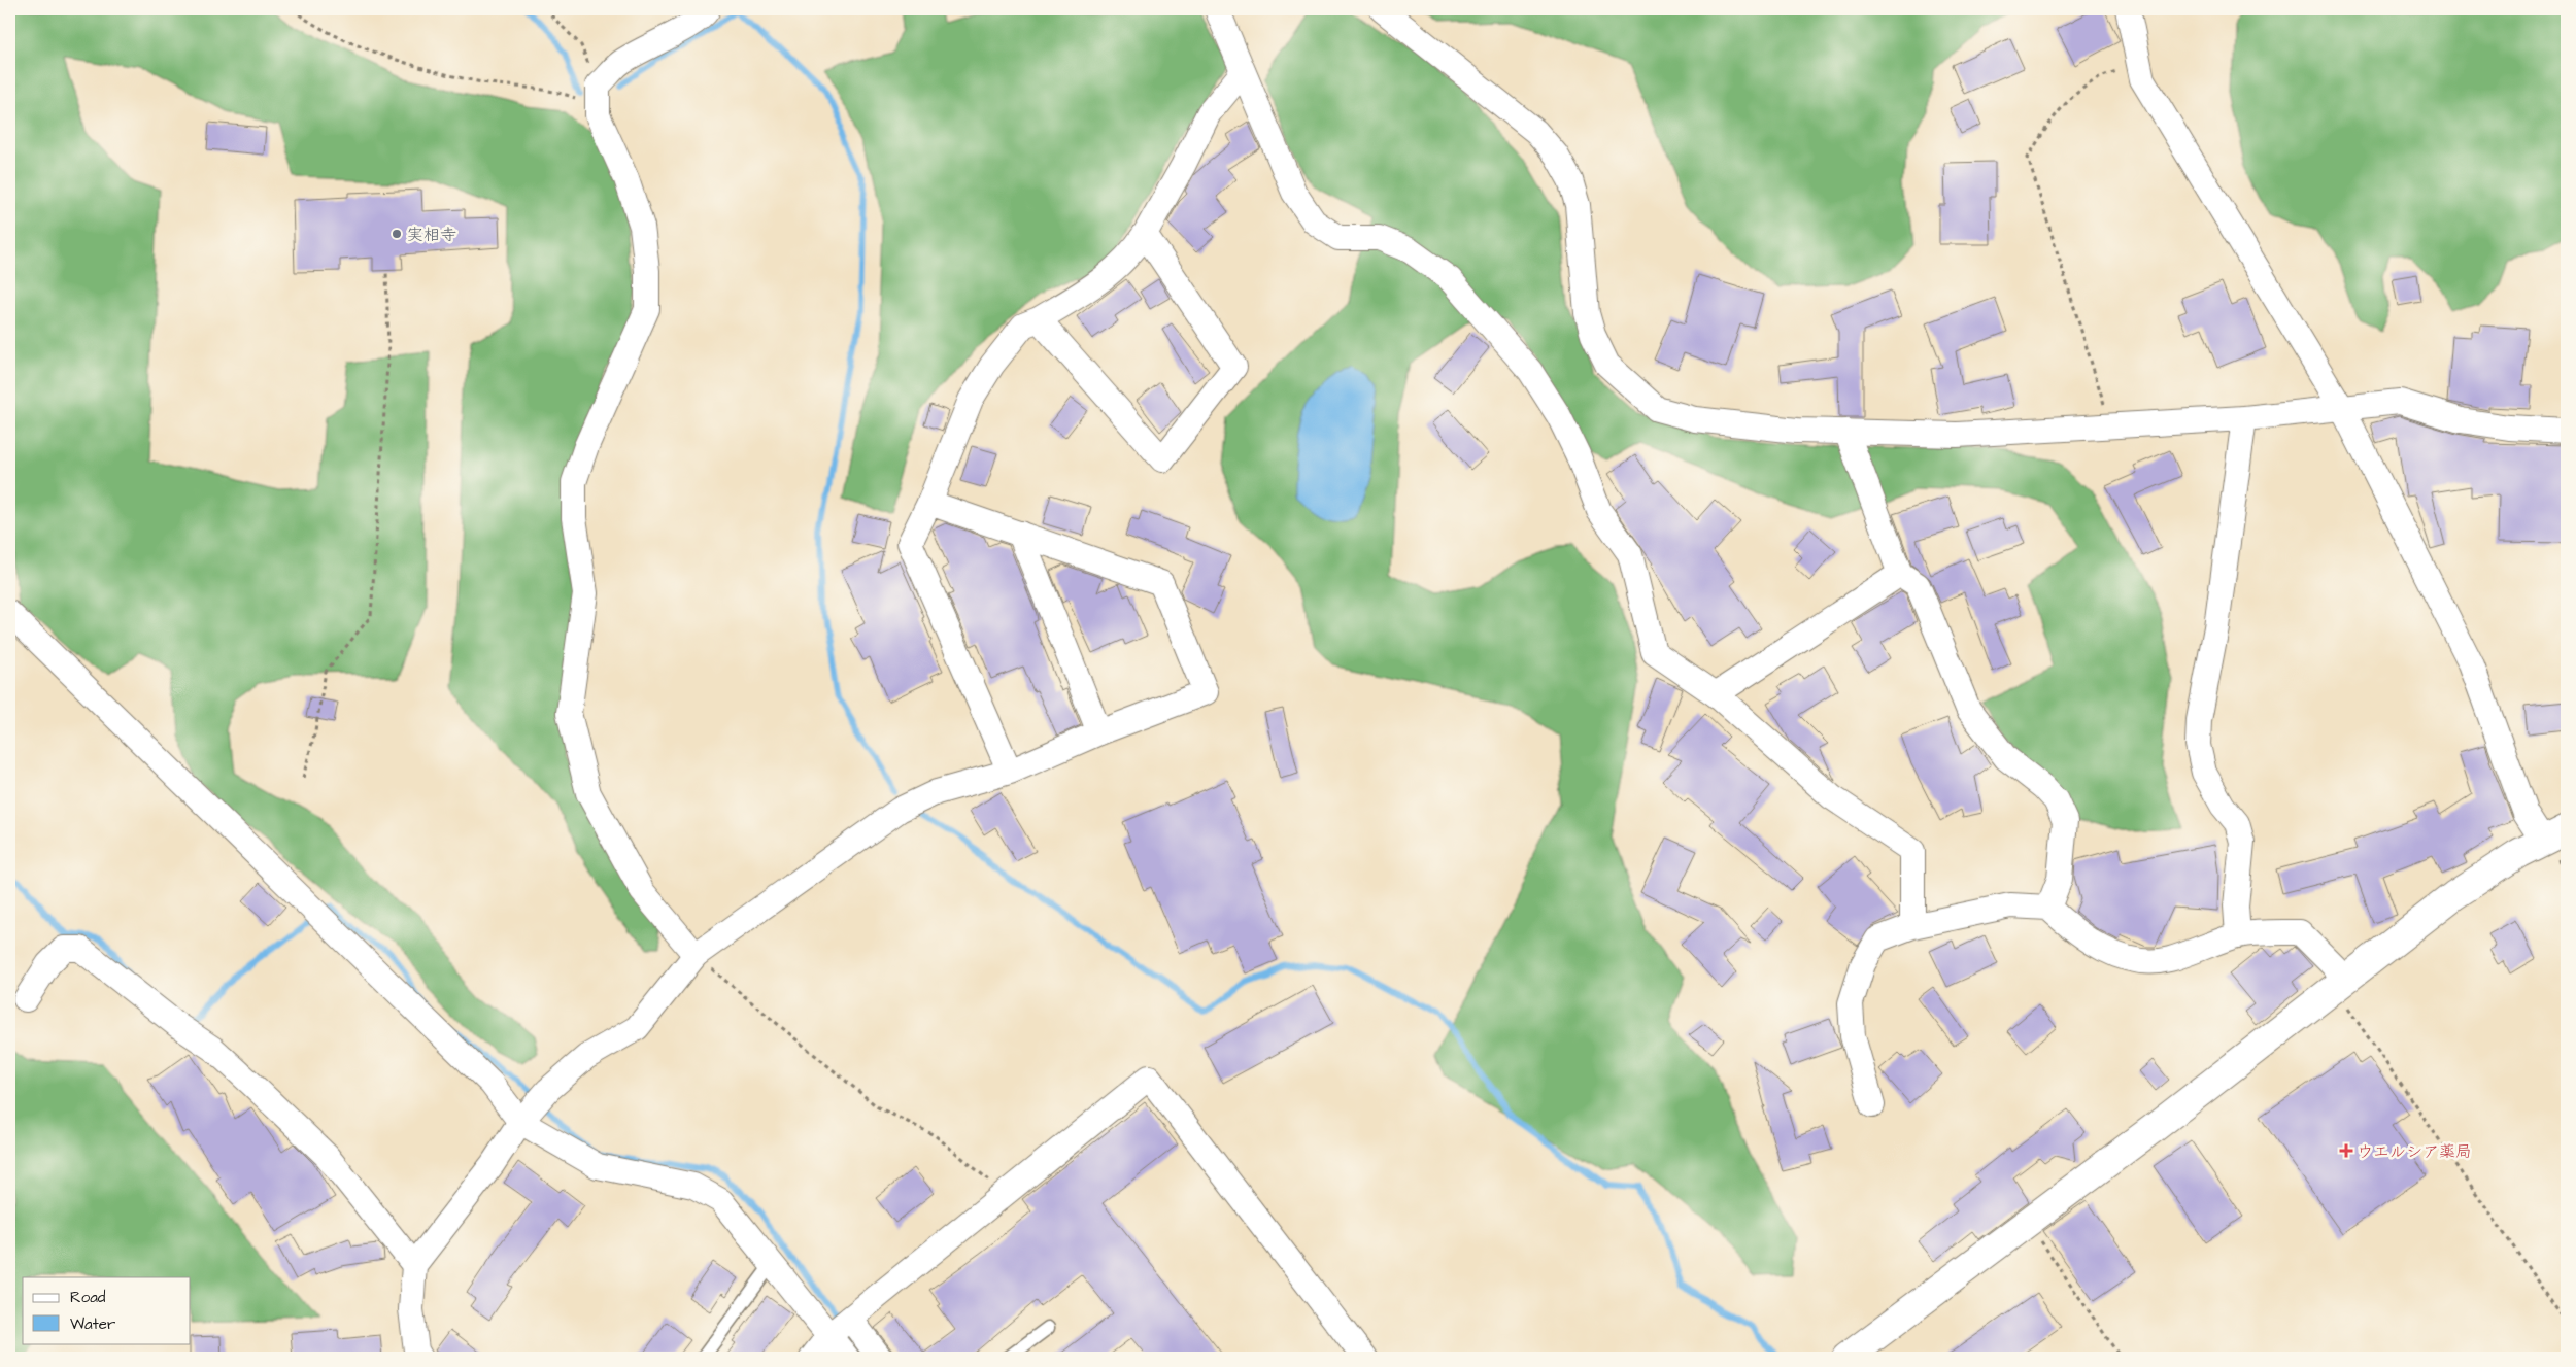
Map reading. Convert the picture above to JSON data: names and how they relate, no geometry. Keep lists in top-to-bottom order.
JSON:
{
  "places": {
    "other": ["実相寺"],
    "health": ["ウエルシア薬局"]
  },
  "legend": ["Road", "Water"]
}
